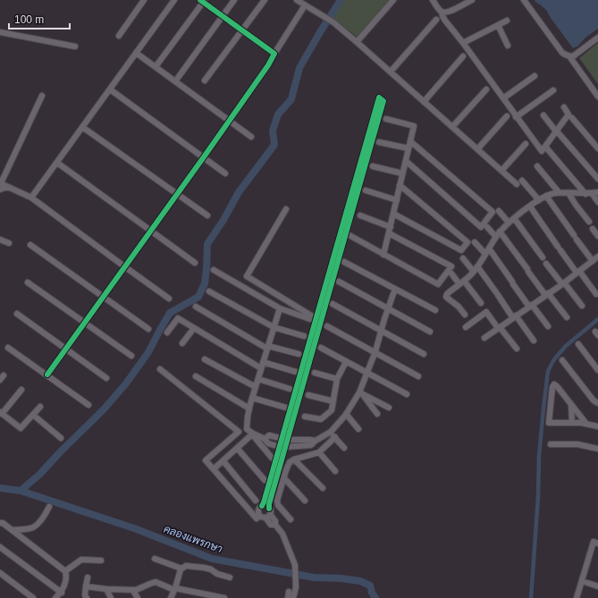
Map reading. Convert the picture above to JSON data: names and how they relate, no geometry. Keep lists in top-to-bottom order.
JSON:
{
  "water": ["คลองแพรกษา"],
  "scale_bar": "100 m"
}
